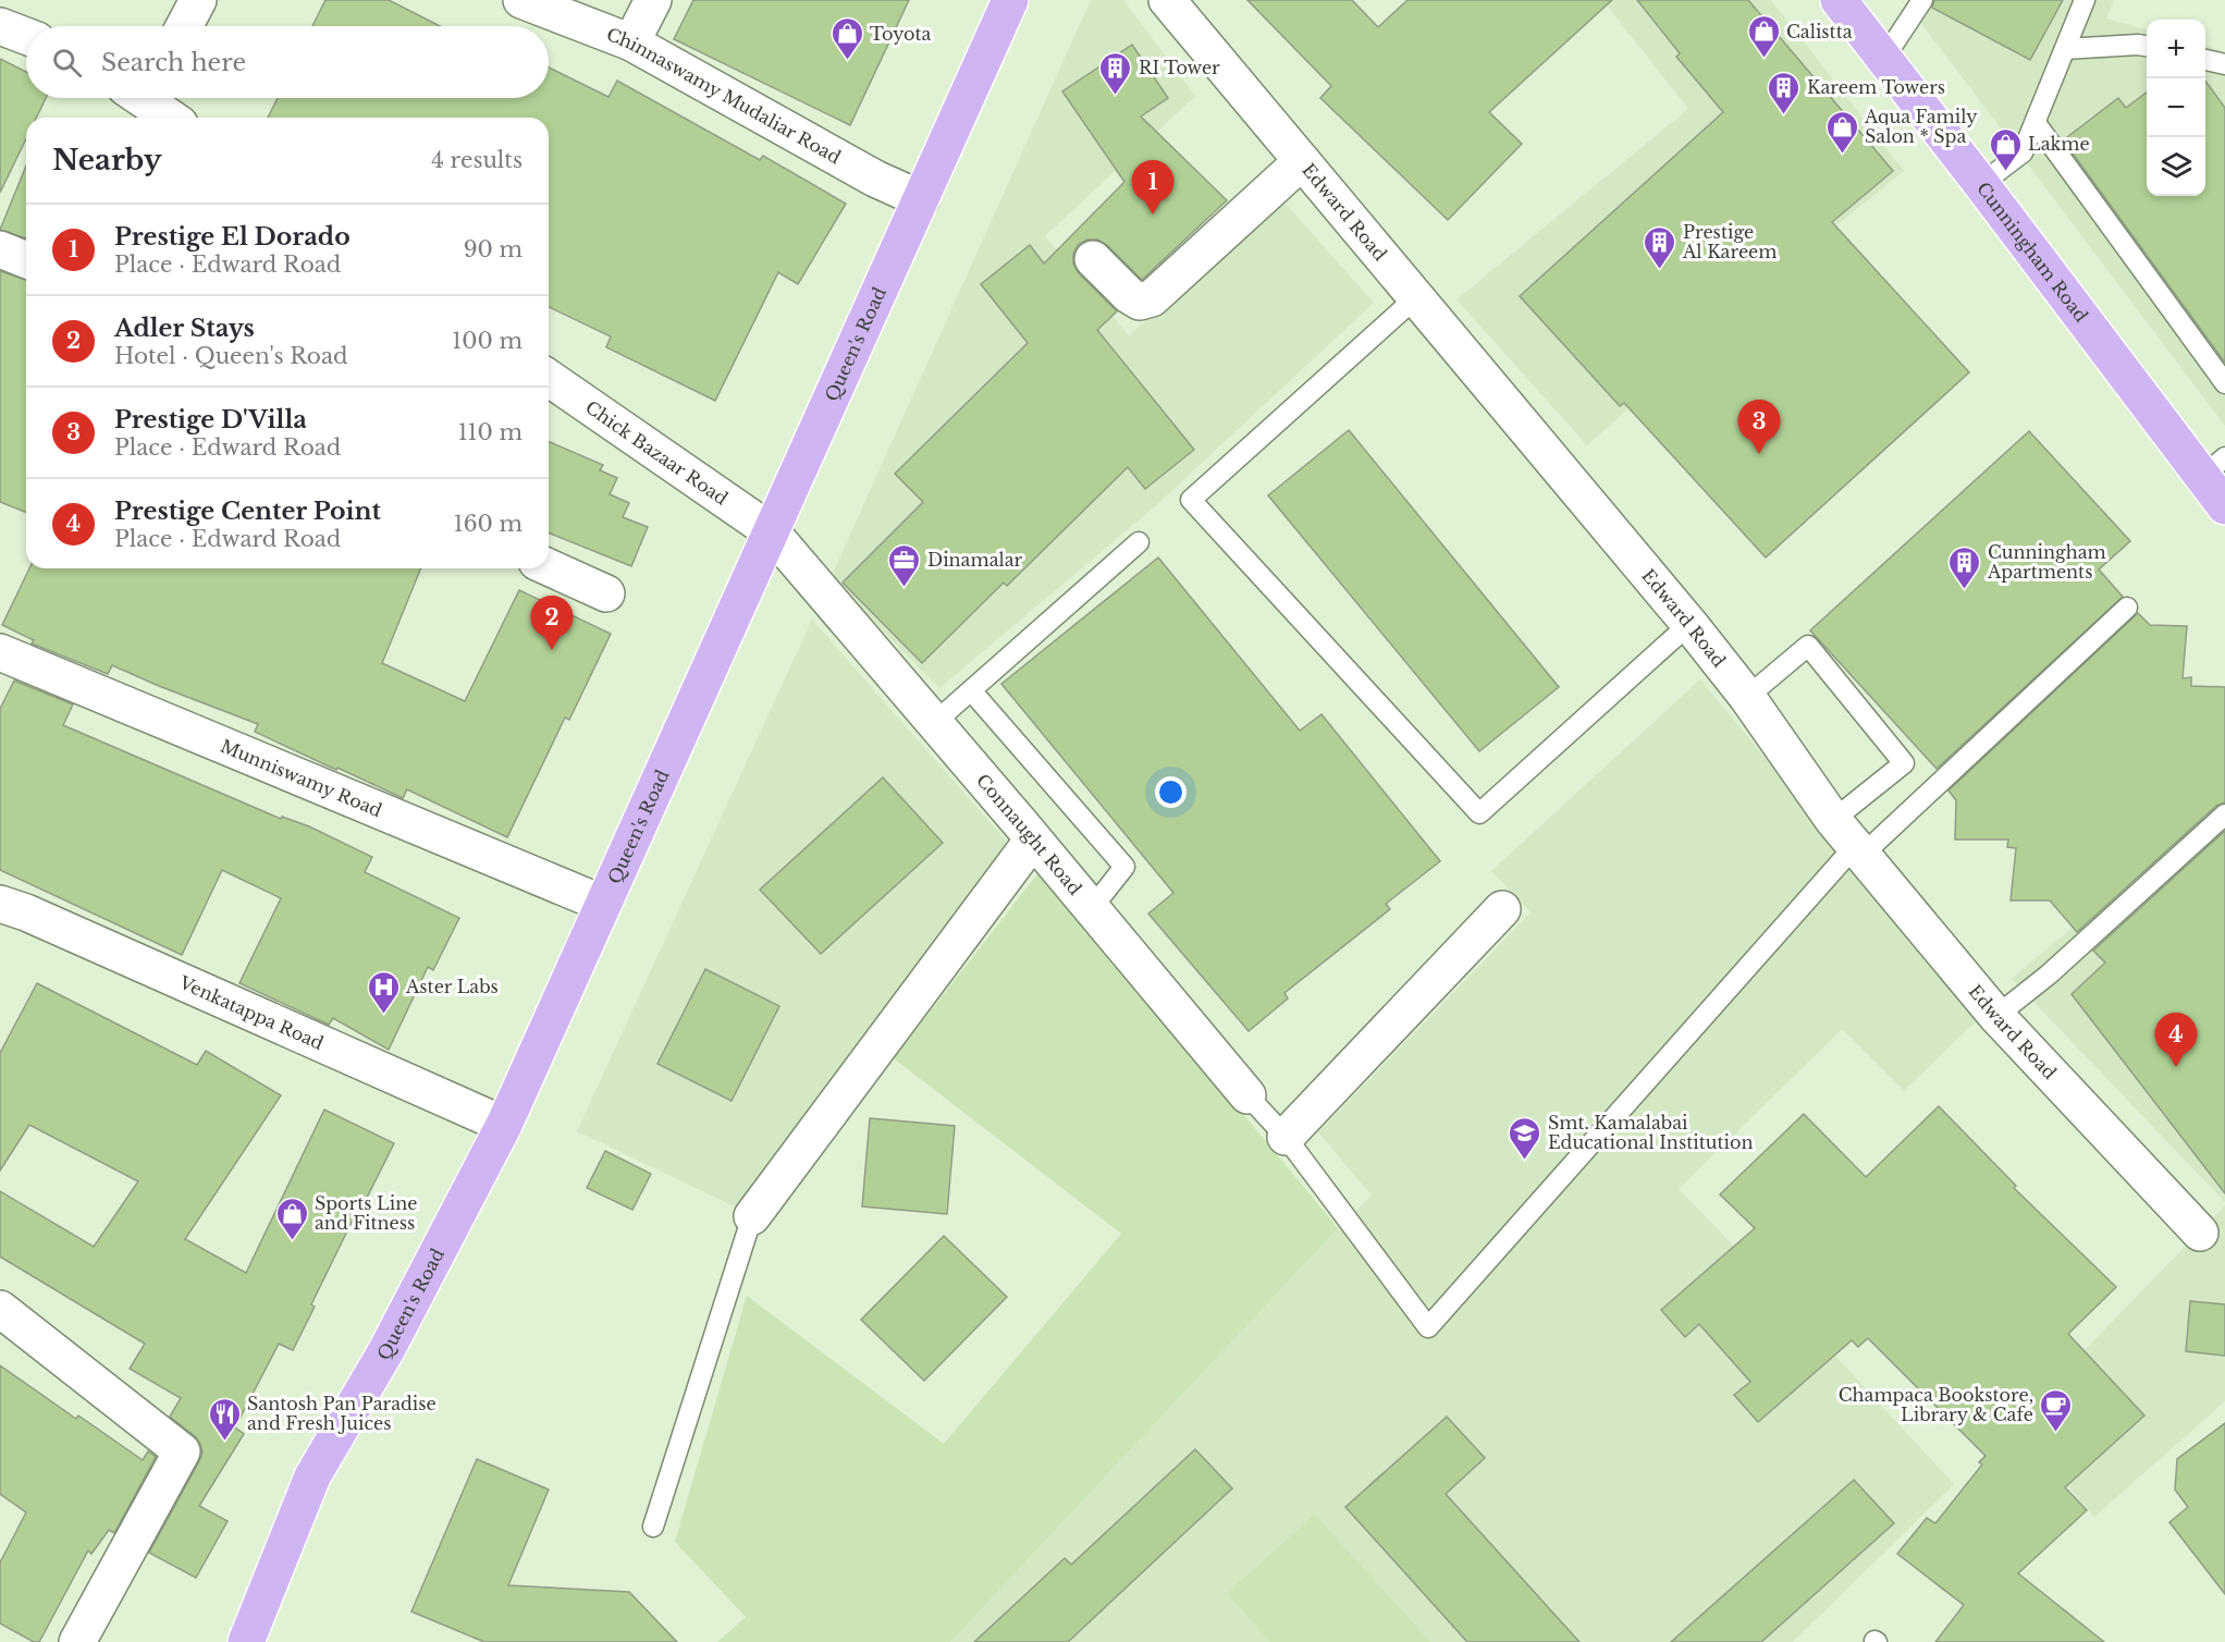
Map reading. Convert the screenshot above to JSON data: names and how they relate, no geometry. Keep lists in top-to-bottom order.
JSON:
{
  "streets": {
    "main road": ["Cunningham Road", "Queen's Road"],
    "street": [
      "Chinnaswamy Mudaliar Road",
      "Edward Road",
      "Chick Bazaar Road",
      "Munniswamy Road",
      "Connaught Road",
      "Venkatappa Road"
    ]
  },
  "crossings": [
    ["Chinnaswamy Mudaliar Road", "Queen's Road"],
    ["Edward Road", "Connaught Road"],
    ["Queen's Road", "Chick Bazaar Road"],
    ["Queen's Road", "Munniswamy Road"],
    ["Queen's Road", "Connaught Road"],
    ["Queen's Road", "Venkatappa Road"],
    ["Chick Bazaar Road", "Connaught Road"]
  ],
  "places": {
    "shop": [
      "Calistta",
      "Toyota",
      "Aqua Family Salon * Spa",
      "Lakme",
      "Sports Line and Fitness"
    ],
    "building": [
      "RI Tower",
      "Kareem Towers",
      "Prestige Al Kareem",
      "Cunningham Apartments"
    ],
    "office": ["Dinamalar"],
    "hospital": ["Aster Labs"],
    "school or university": ["Smt. Kamalabai Educational Institution"],
    "cafe": ["Champaca Bookstore, Library & Cafe"],
    "restaurant": ["Santosh Pan Paradise and Fresh Juices"]
  },
  "page": {
    "map_buttons": ["+", "−"],
    "search": "Search here",
    "heading": ["Nearby", "4 results"],
    "pins": [
      "1",
      "3",
      "2",
      "4"
    ],
    "list": [
      {
        "mark": "1",
        "name": "Prestige El Dorado",
        "note": "Place · Edward Road",
        "value": "90 m"
      },
      {
        "mark": "2",
        "name": "Adler Stays",
        "note": "Hotel · Queen's Road",
        "value": "100 m"
      },
      {
        "mark": "3",
        "name": "Prestige D'Villa",
        "note": "Place · Edward Road",
        "value": "110 m"
      },
      {
        "mark": "4",
        "name": "Prestige Center Point",
        "note": "Place · Edward Road",
        "value": "160 m"
      }
    ]
  }
}
